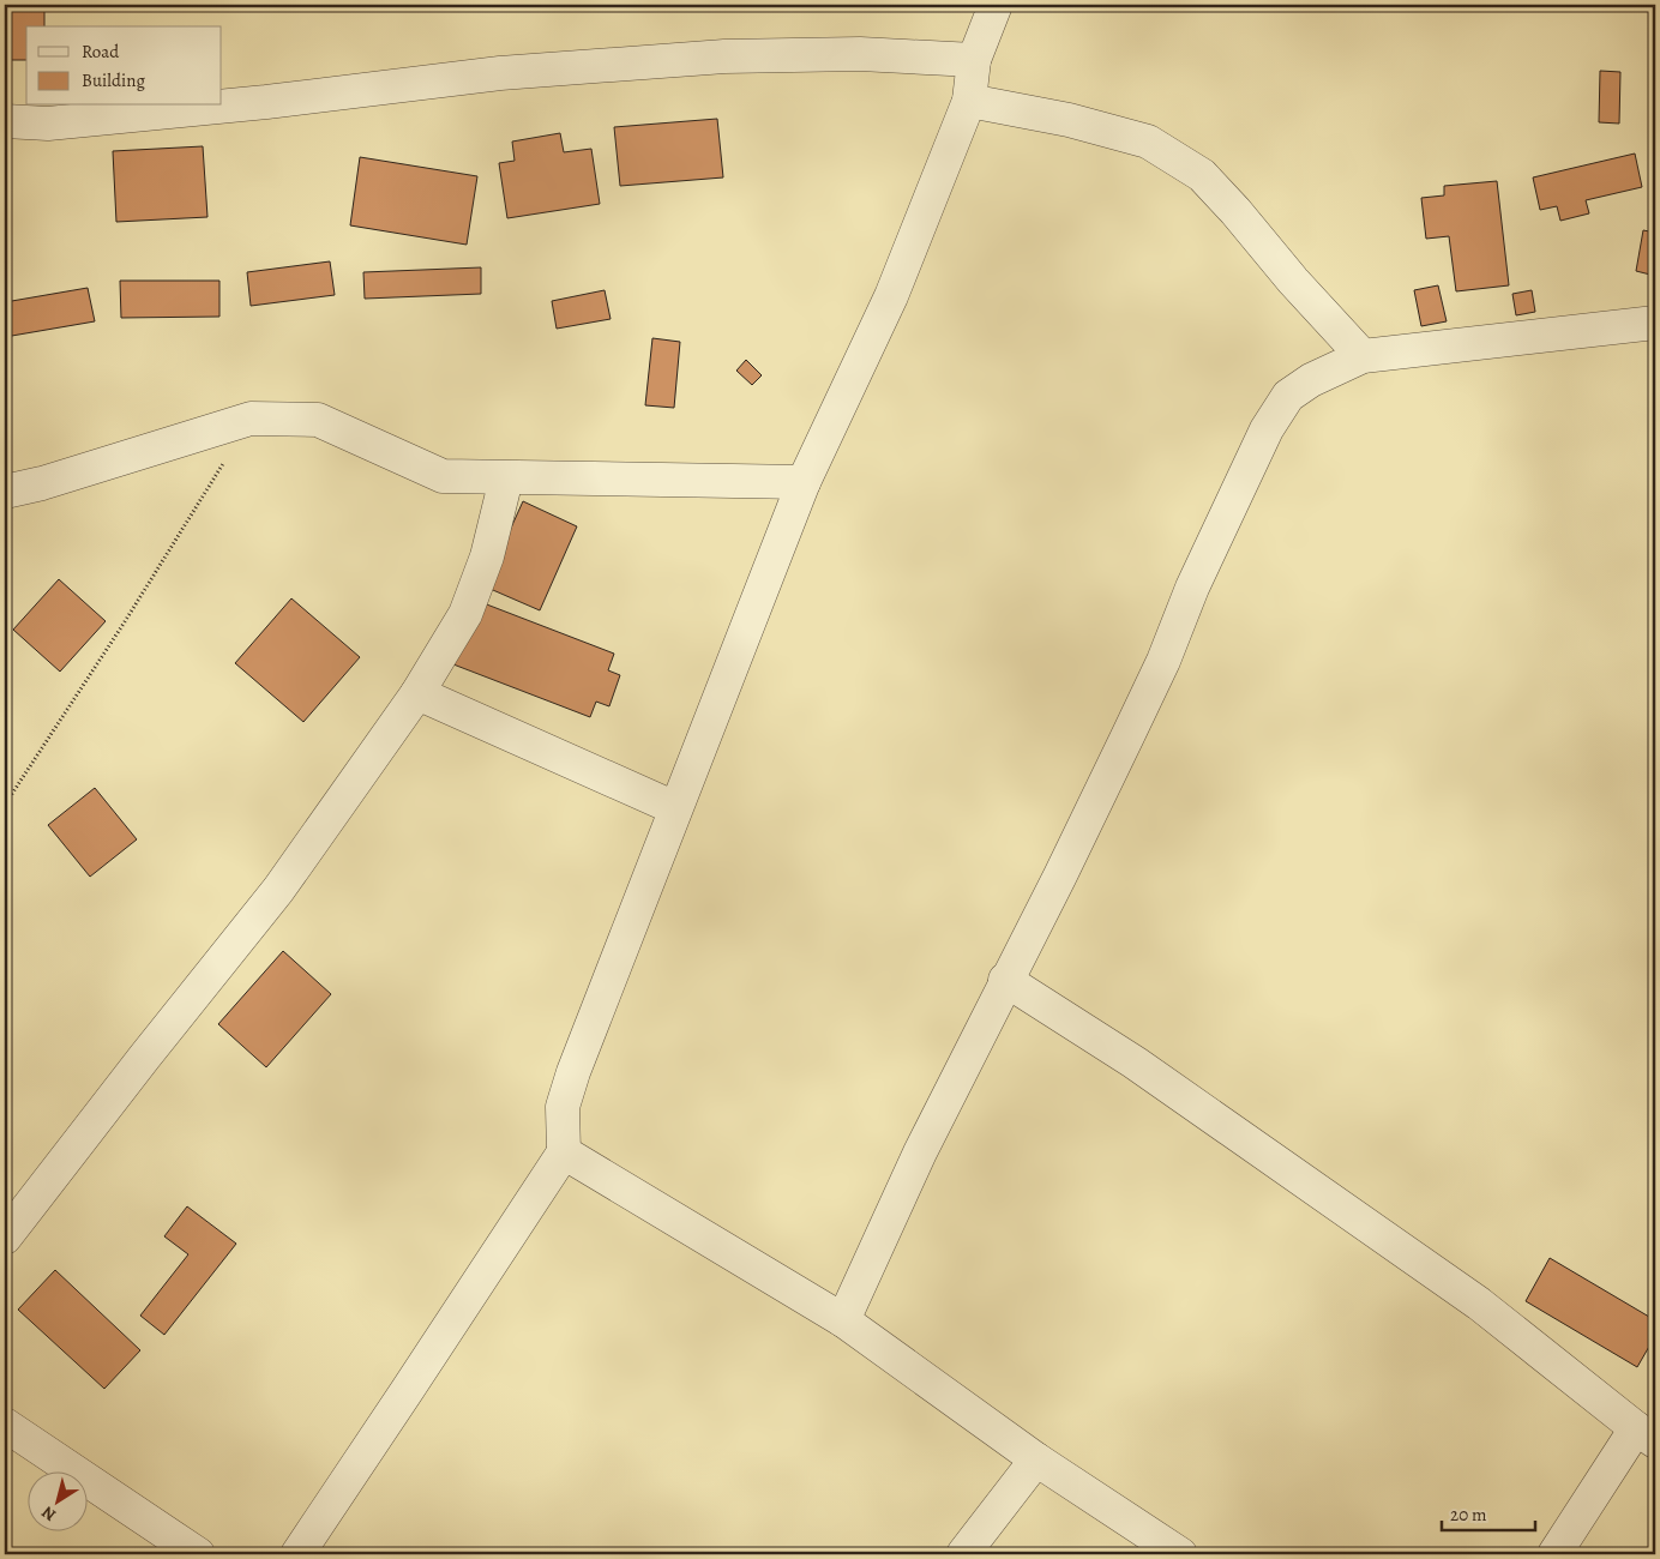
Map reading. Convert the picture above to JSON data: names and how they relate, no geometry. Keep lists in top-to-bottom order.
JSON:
{
  "legend": ["Road", "Building"],
  "scale_bar": "20 m",
  "north": "bottom left"
}
